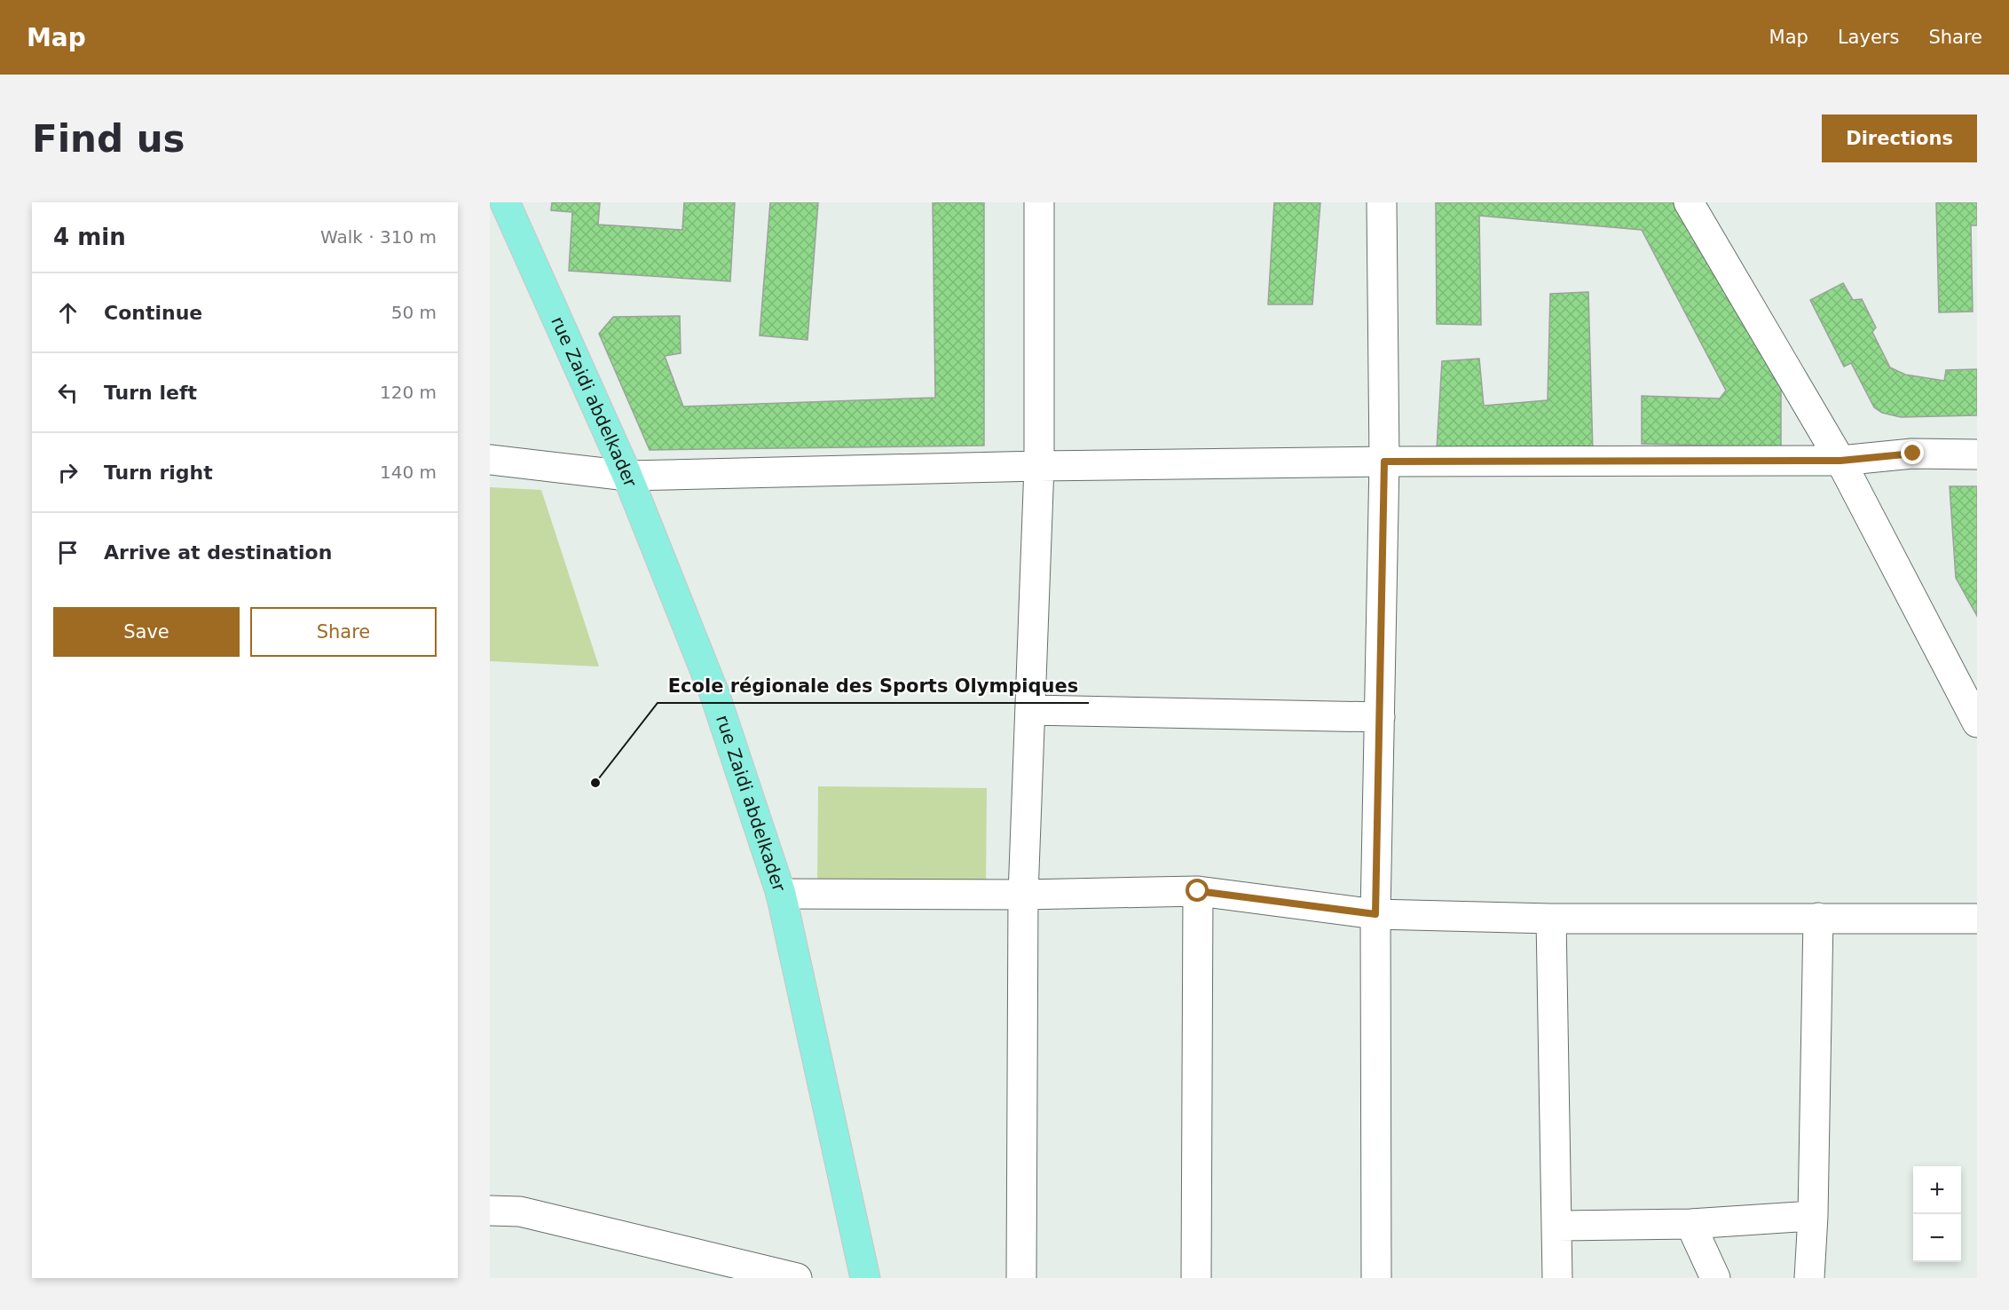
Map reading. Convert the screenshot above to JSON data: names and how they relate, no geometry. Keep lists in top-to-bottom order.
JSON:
{
  "streets": {
    "main road": ["rue Zaidi abdelkader"]
  },
  "places": ["Ecole régionale des Sports Olympiques"],
  "page": {
    "header": "Map",
    "nav": ["Map", "Layers", "Share"],
    "buttons": [
      "Directions",
      ["Save", "Share"]
    ],
    "title": "Find us",
    "heading": ["4 min", "Walk · 310 m"],
    "list": [
      ["Continue", "50 m"],
      ["Turn left", "120 m"],
      ["Turn right", "140 m"],
      "Arrive at destination"
    ],
    "map_buttons": ["+", "−"]
  }
}
